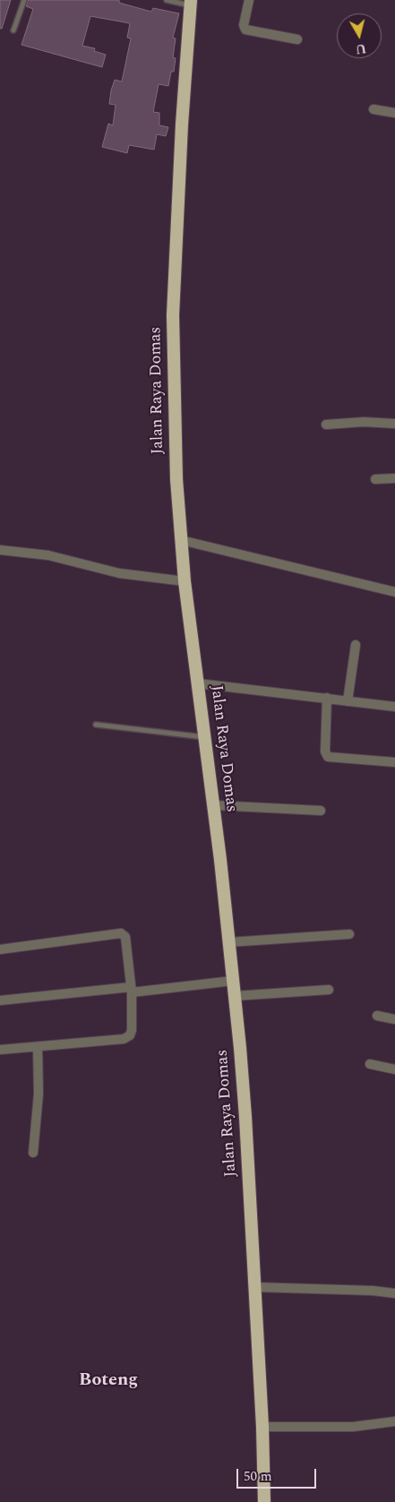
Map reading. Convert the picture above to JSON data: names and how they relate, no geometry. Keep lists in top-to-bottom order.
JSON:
{
  "streets": {
    "highway": ["Jalan Raya Domas"]
  },
  "districts": ["Boteng"],
  "scale_bar": "50 m",
  "north": "bottom"
}
